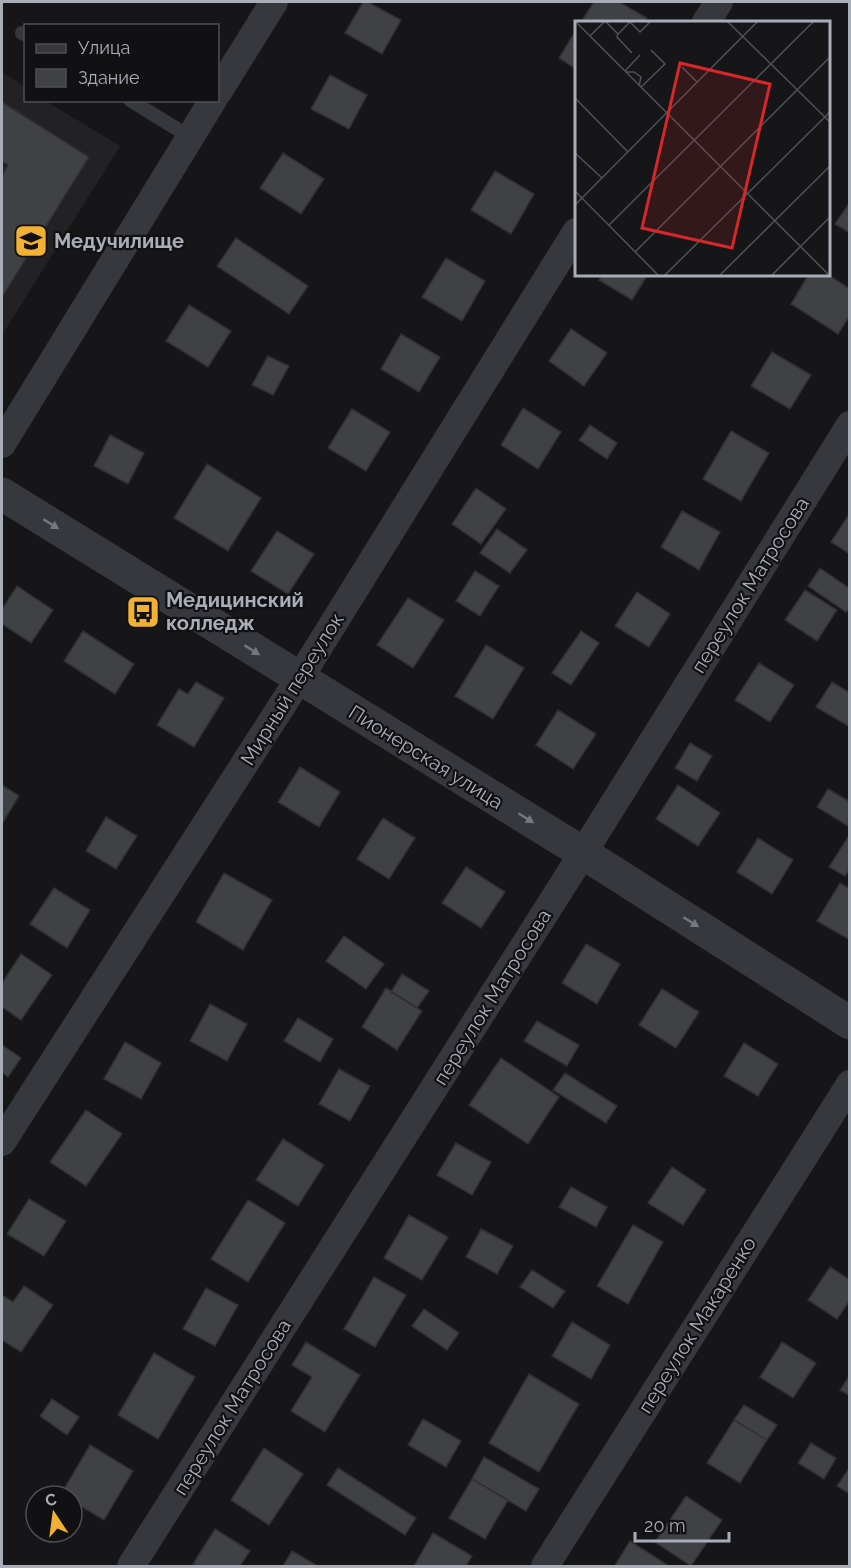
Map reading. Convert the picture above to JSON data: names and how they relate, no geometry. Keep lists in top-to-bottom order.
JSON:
{
  "streets": {
    "street": [
      "переулок Матросова",
      "Мирный переулок",
      "Пионерская улица",
      "переулок Макаренко"
    ]
  },
  "crossings": [
    ["переулок Матросова", "Пионерская улица"],
    ["Мирный переулок", "Пионерская улица"]
  ],
  "one_way": ["Пионерская улица"],
  "places": {
    "school or university": ["Медучилище"],
    "bus stop": ["Медицинский колледж"]
  },
  "legend": ["Улица", "Здание"],
  "scale_bar": "20 m",
  "north": "top"
}
